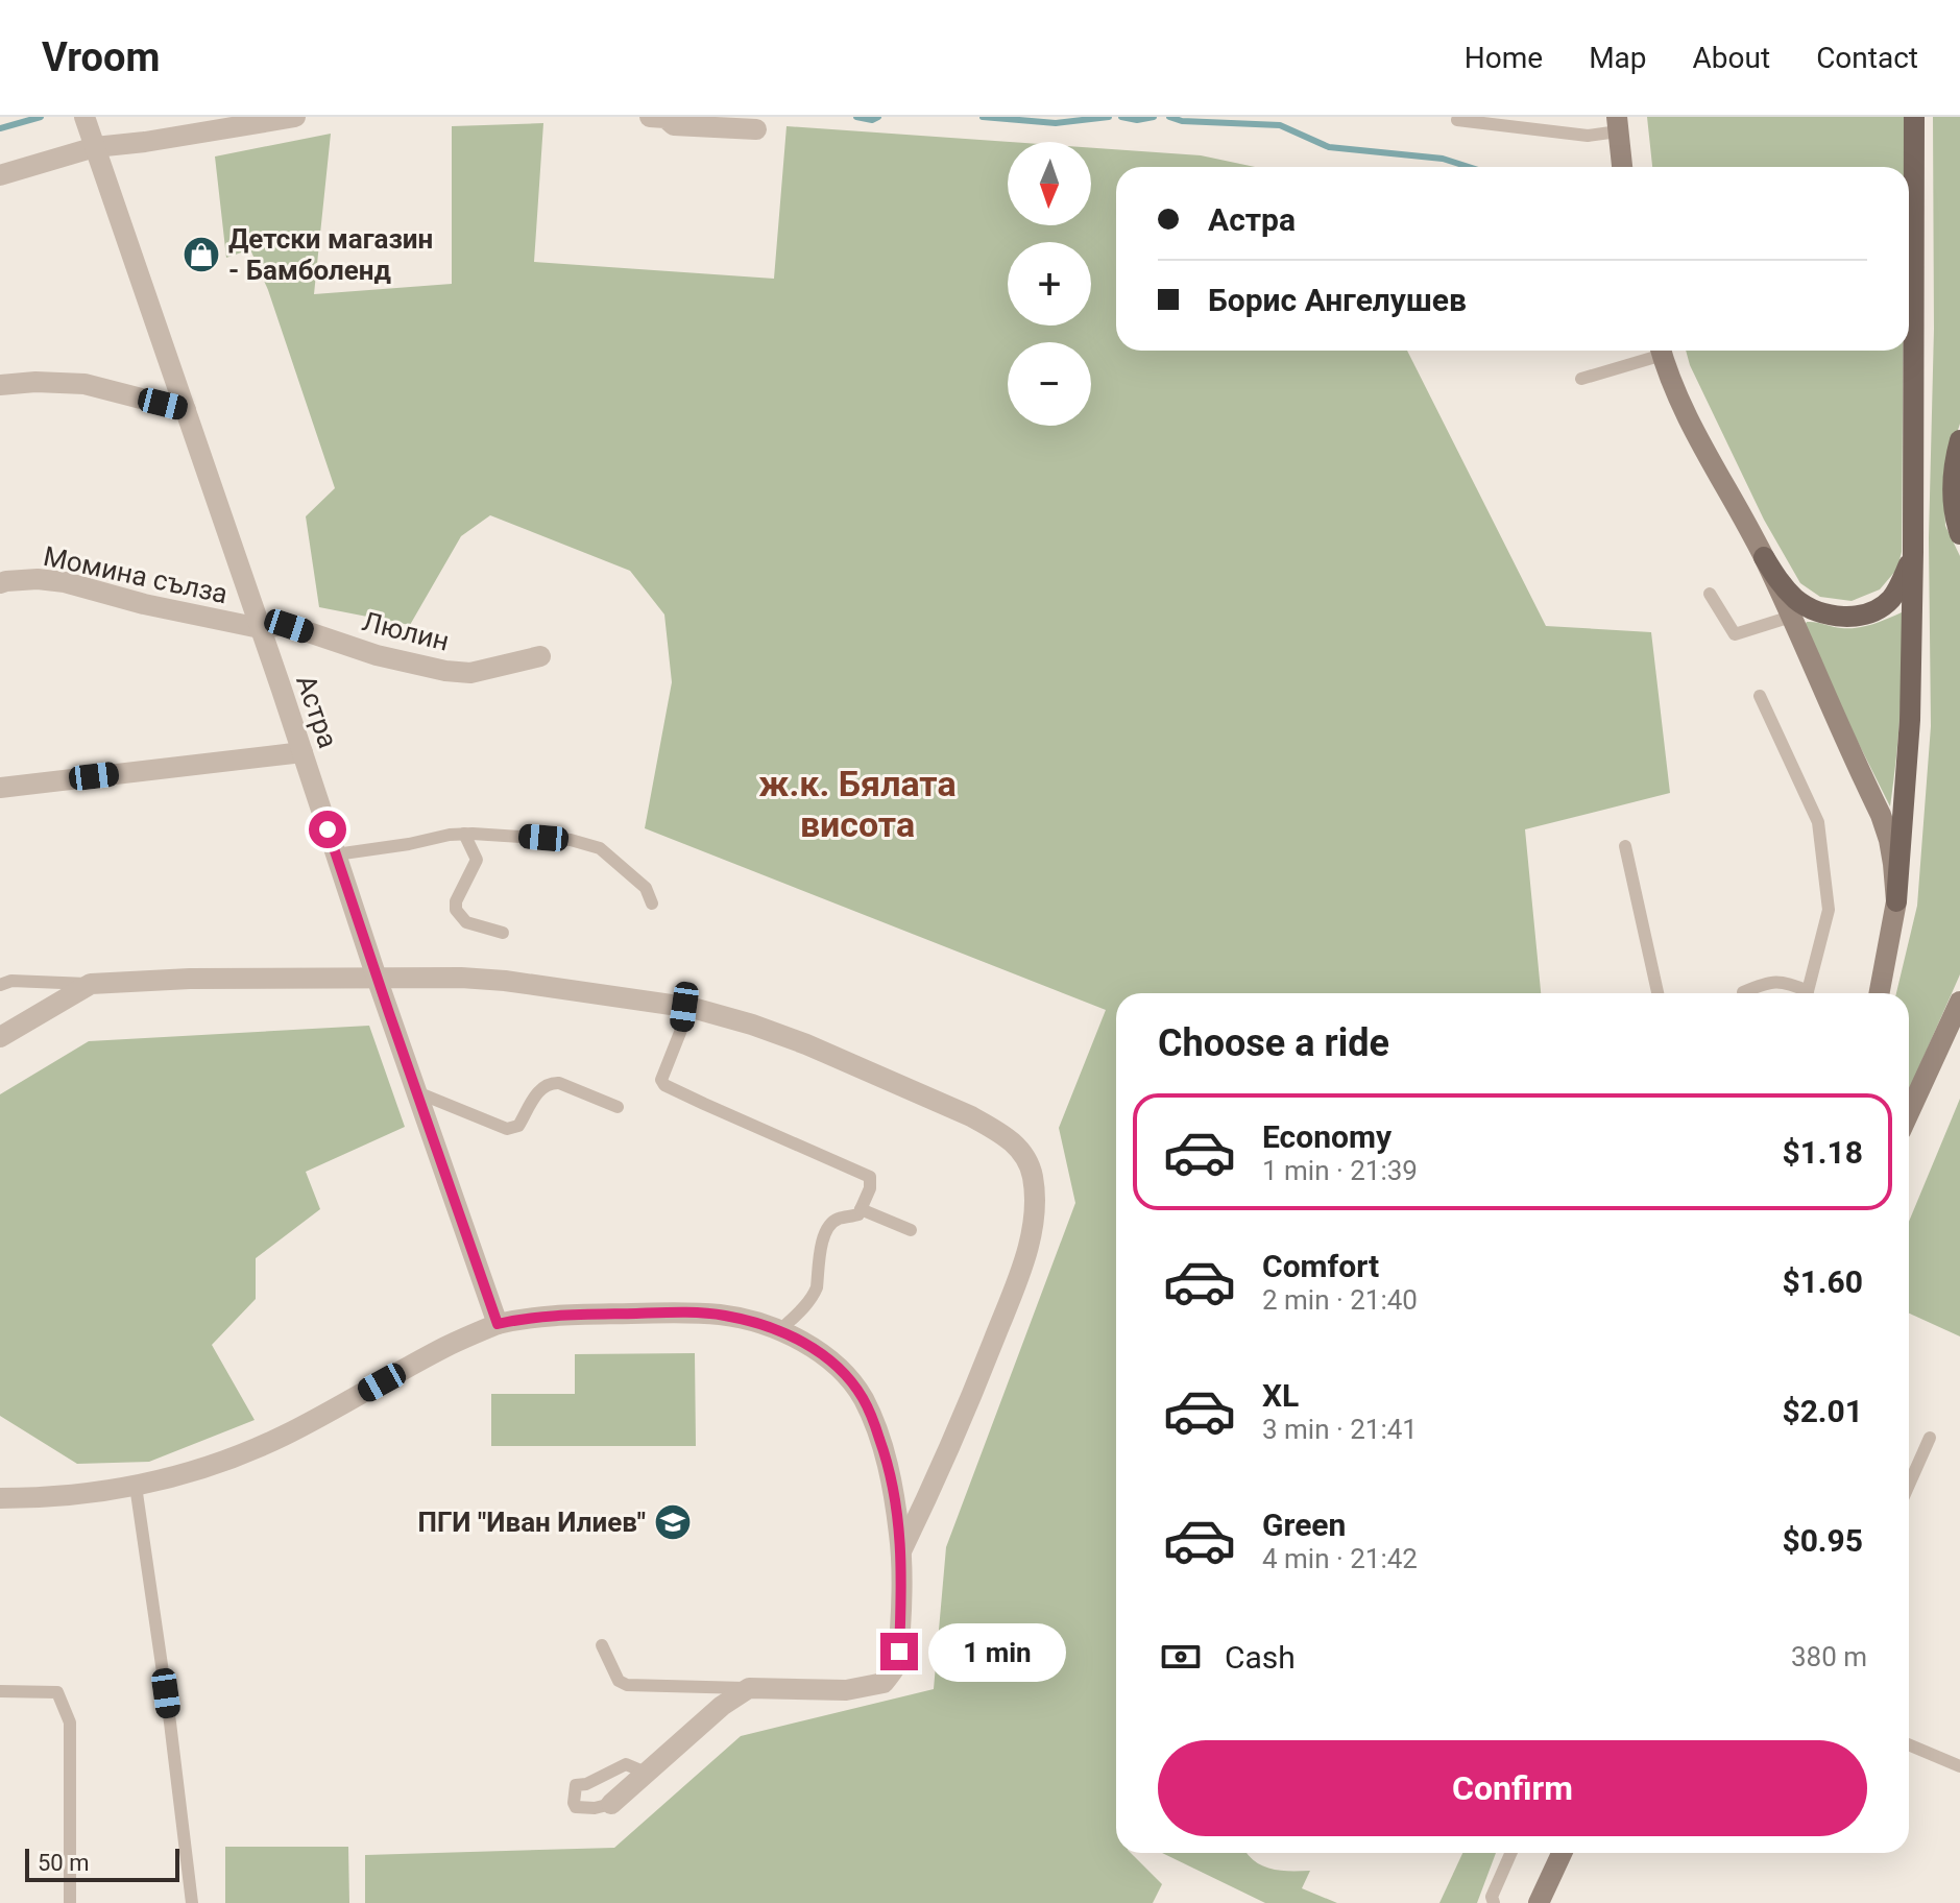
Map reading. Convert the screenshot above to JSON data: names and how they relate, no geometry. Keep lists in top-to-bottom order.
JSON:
{
  "streets": {
    "street": ["Момина сълза", "Люлин", "Астра"]
  },
  "crossings": [
    ["Момина сълза", "Люлин"],
    ["Момина сълза", "Астра"],
    ["Люлин", "Астра"]
  ],
  "districts": ["ж.к. Бялата висота"],
  "places": {
    "shop": ["Детски магазин - Бамболенд"],
    "school or university": ["ПГИ \"Иван Илиев\""]
  },
  "scale_bar": "50 m",
  "north": "bottom",
  "page": {
    "header": "Vroom",
    "nav": [
      "Home",
      "Map",
      "About",
      "Contact"
    ],
    "map_buttons": ["+", "−"],
    "banner": ["Астра", "Борис Ангелушев"],
    "heading": "Choose a ride",
    "list": [
      {
        "name": "Economy",
        "note": "1 min · 21:39",
        "value": "$1.18"
      },
      {
        "name": "Comfort",
        "note": "2 min · 21:40",
        "value": "$1.60"
      },
      {
        "name": "XL",
        "note": "3 min · 21:41",
        "value": "$2.01"
      },
      {
        "name": "Green",
        "note": "4 min · 21:42",
        "value": "$0.95"
      }
    ],
    "pay": ["Cash", "380 m"],
    "bubble": "1 min",
    "buttons": "Confirm",
    "scale": "50 m"
  }
}
